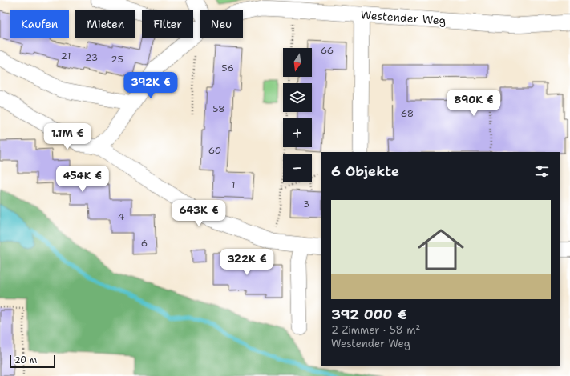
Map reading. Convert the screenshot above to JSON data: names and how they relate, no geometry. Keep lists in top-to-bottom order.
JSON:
{
  "streets": {
    "street": ["Westender Weg"]
  },
  "house_numbers": [
    "66",
    "21",
    "23",
    "25",
    "56",
    "58",
    "68",
    "60",
    "1",
    "3",
    "4",
    "6"
  ],
  "scale_bar": "20 m",
  "north": "bottom",
  "page": {
    "chip": [
      "Kaufen",
      "Mieten",
      "Filter",
      "Neu"
    ],
    "map_buttons": ["+", "−"],
    "price": [
      "392K €",
      "890K €",
      "1.1M €",
      "454K €",
      "643K €",
      "322K €"
    ],
    "heading": "6 Objekte",
    "list": [
      {
        "name": "392 000 €",
        "note": "2 Zimmer · 58 m² · Westender Weg"
      }
    ],
    "scale": "20 m"
  }
}
